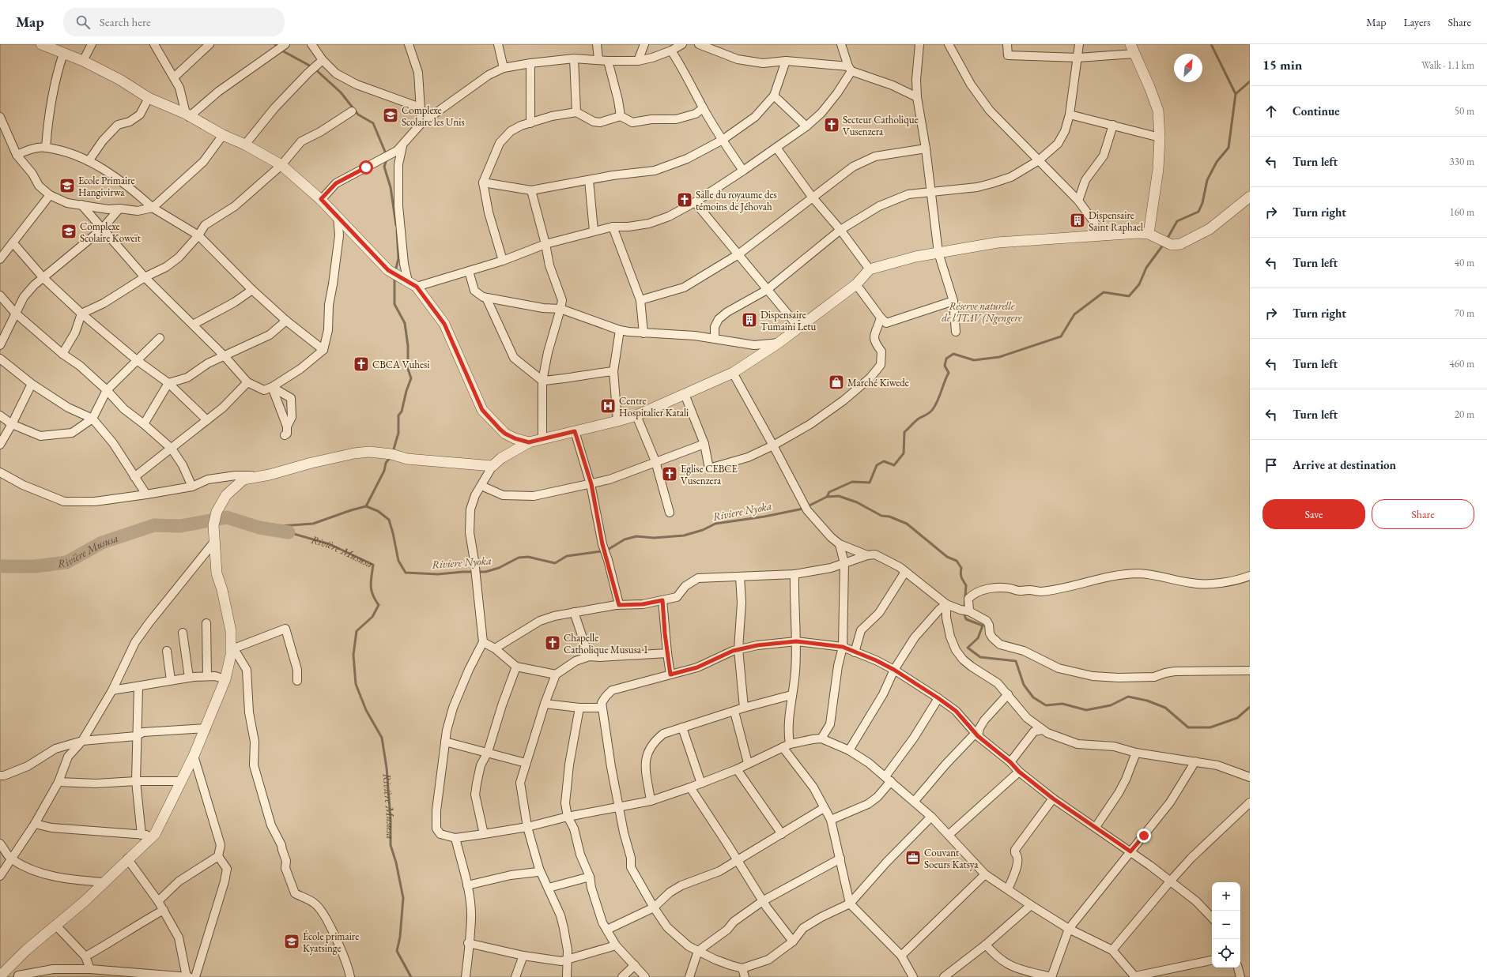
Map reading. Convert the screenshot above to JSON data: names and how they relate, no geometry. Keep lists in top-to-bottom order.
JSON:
{
  "water": ["Riviere Nyoka", "Rivière Mususa"],
  "parks": ["Réserve naturelle de l'ITAV (Ngengere"],
  "places": {
    "school or university": [
      "Complexe Scolaire les Unis",
      "Ecole Primaire Hangivirwa",
      "Complexe Scolaire Koweït",
      "École primaire Kyatsinge"
    ],
    "church": [
      "Secteur Catholique Vusenzera",
      "Salle du royaume des témoins de Jéhovah",
      "CBCA Vuhesi",
      "Eglise CEBCE Vusenzera",
      "Chapelle Catholique Mususa 1"
    ],
    "building": ["Dispensaire Saint Raphael", "Dispensaire Tumaini Letu"],
    "shop": ["Marché Kiwede"],
    "hospital": ["Centre Hospitalier Katali"],
    "office": ["Couvant Soeurs Katsya"]
  },
  "north": "top right",
  "page": {
    "header": "Map",
    "search": "Search here",
    "nav": ["Map", "Layers", "Share"],
    "heading": ["15 min", "Walk · 1.1 km"],
    "list": [
      ["Continue", "50 m"],
      ["Turn left", "330 m"],
      ["Turn right", "160 m"],
      ["Turn left", "40 m"],
      ["Turn right", "70 m"],
      ["Turn left", "460 m"],
      ["Turn left", "20 m"],
      "Arrive at destination"
    ],
    "buttons": ["Save", "Share"],
    "map_buttons": ["+", "−"]
  }
}
